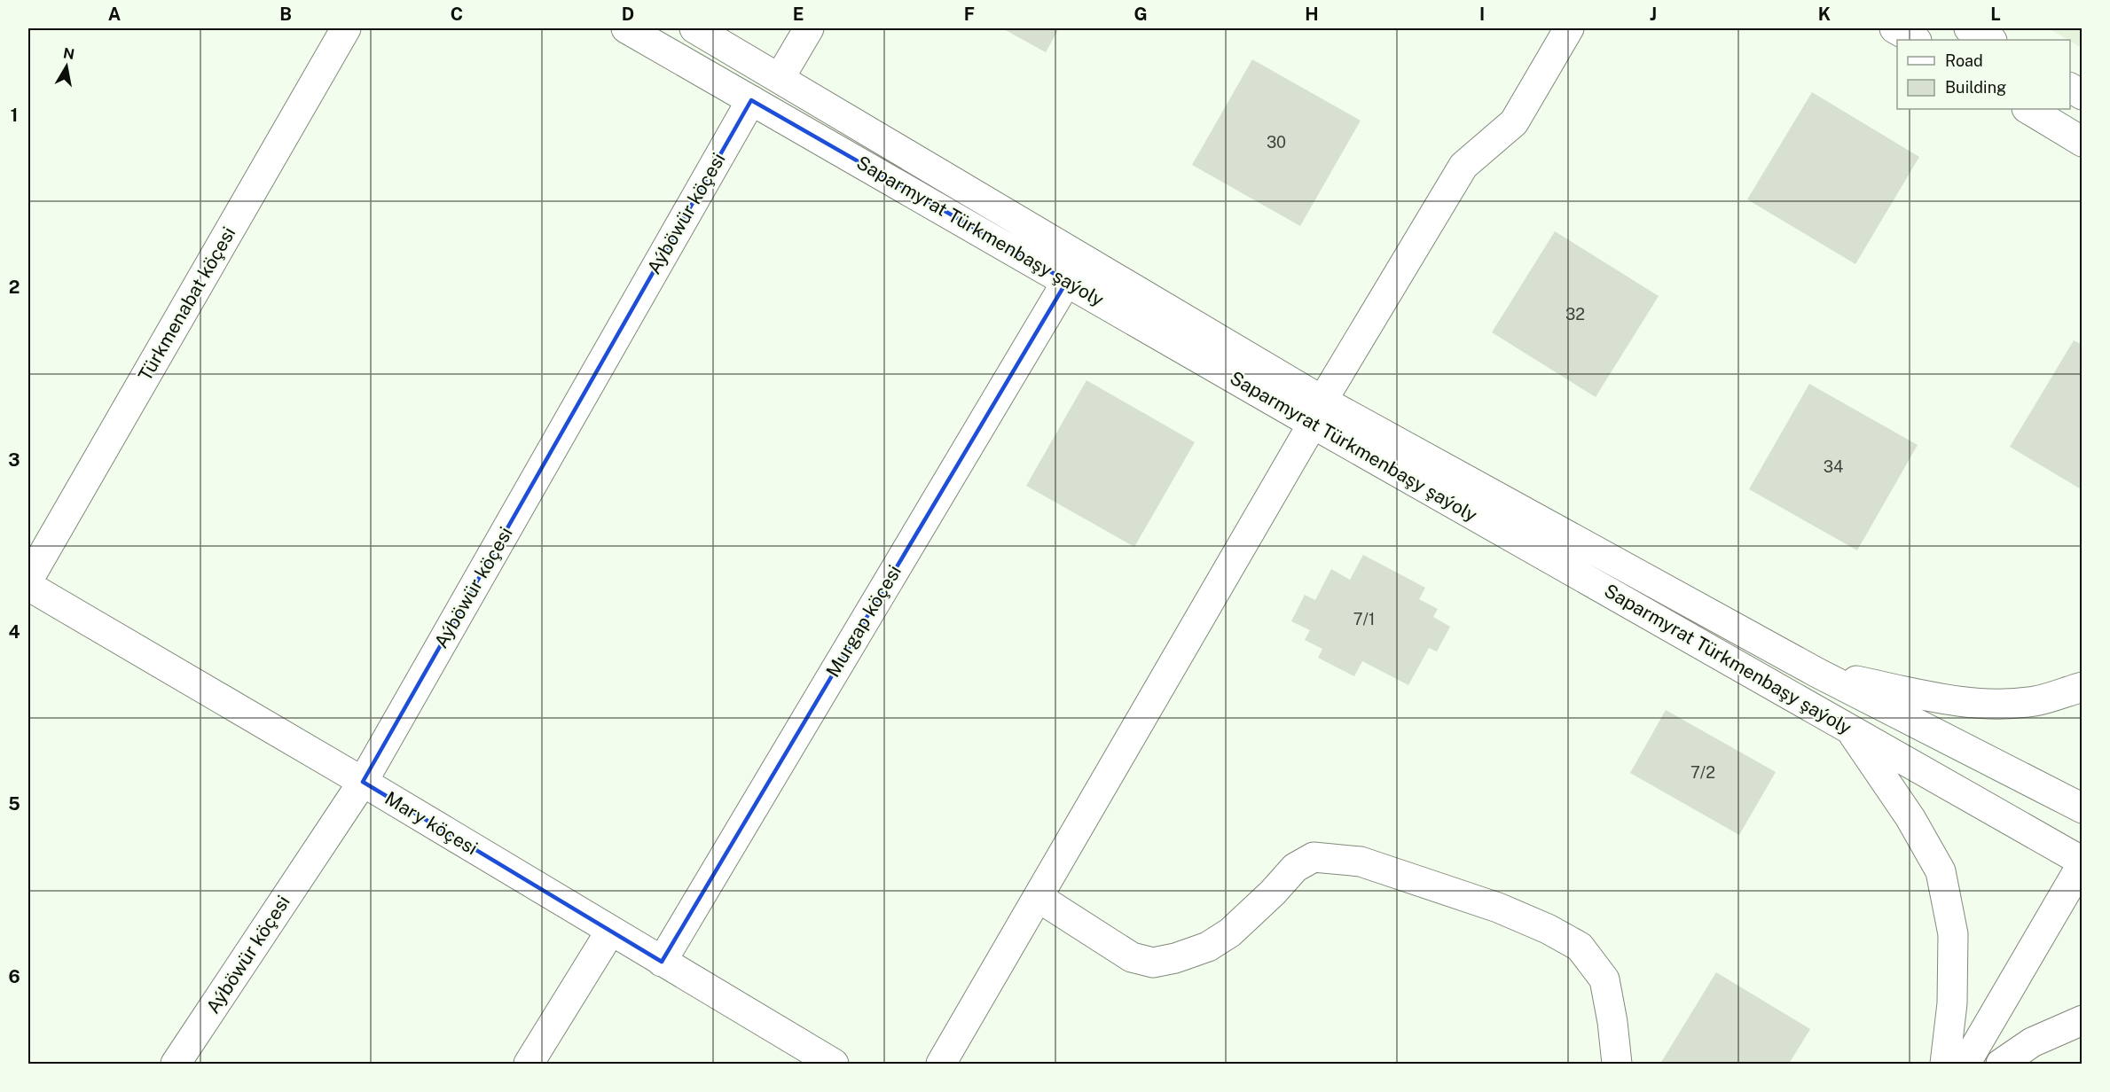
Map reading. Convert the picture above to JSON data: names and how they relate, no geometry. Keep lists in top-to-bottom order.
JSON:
{
  "streets": {
    "street": [
      "Aýböwür köçesi",
      "Saparmyrat Türkmenbaşy şaýoly",
      "Türkmenabat köçesi",
      "Murgap köçesi",
      "Mary köçesi"
    ]
  },
  "crossings": [
    ["Aýböwür köçesi", "Saparmyrat Türkmenbaşy şaýoly"],
    ["Aýböwür köçesi", "Mary köçesi"],
    ["Saparmyrat Türkmenbaşy şaýoly", "Murgap köçesi"],
    ["Murgap köçesi", "Mary köçesi"]
  ],
  "house_numbers": [
    "30",
    "32",
    "34",
    "7/1",
    "7/2"
  ],
  "legend": ["Road", "Building"],
  "north": "top",
  "grid": {
    "columns": [
      "A",
      "B",
      "C",
      "D",
      "E",
      "F",
      "G",
      "H",
      "I",
      "J",
      "K",
      "L"
    ],
    "rows": [
      "1",
      "2",
      "3",
      "4",
      "5",
      "6"
    ]
  }
}
